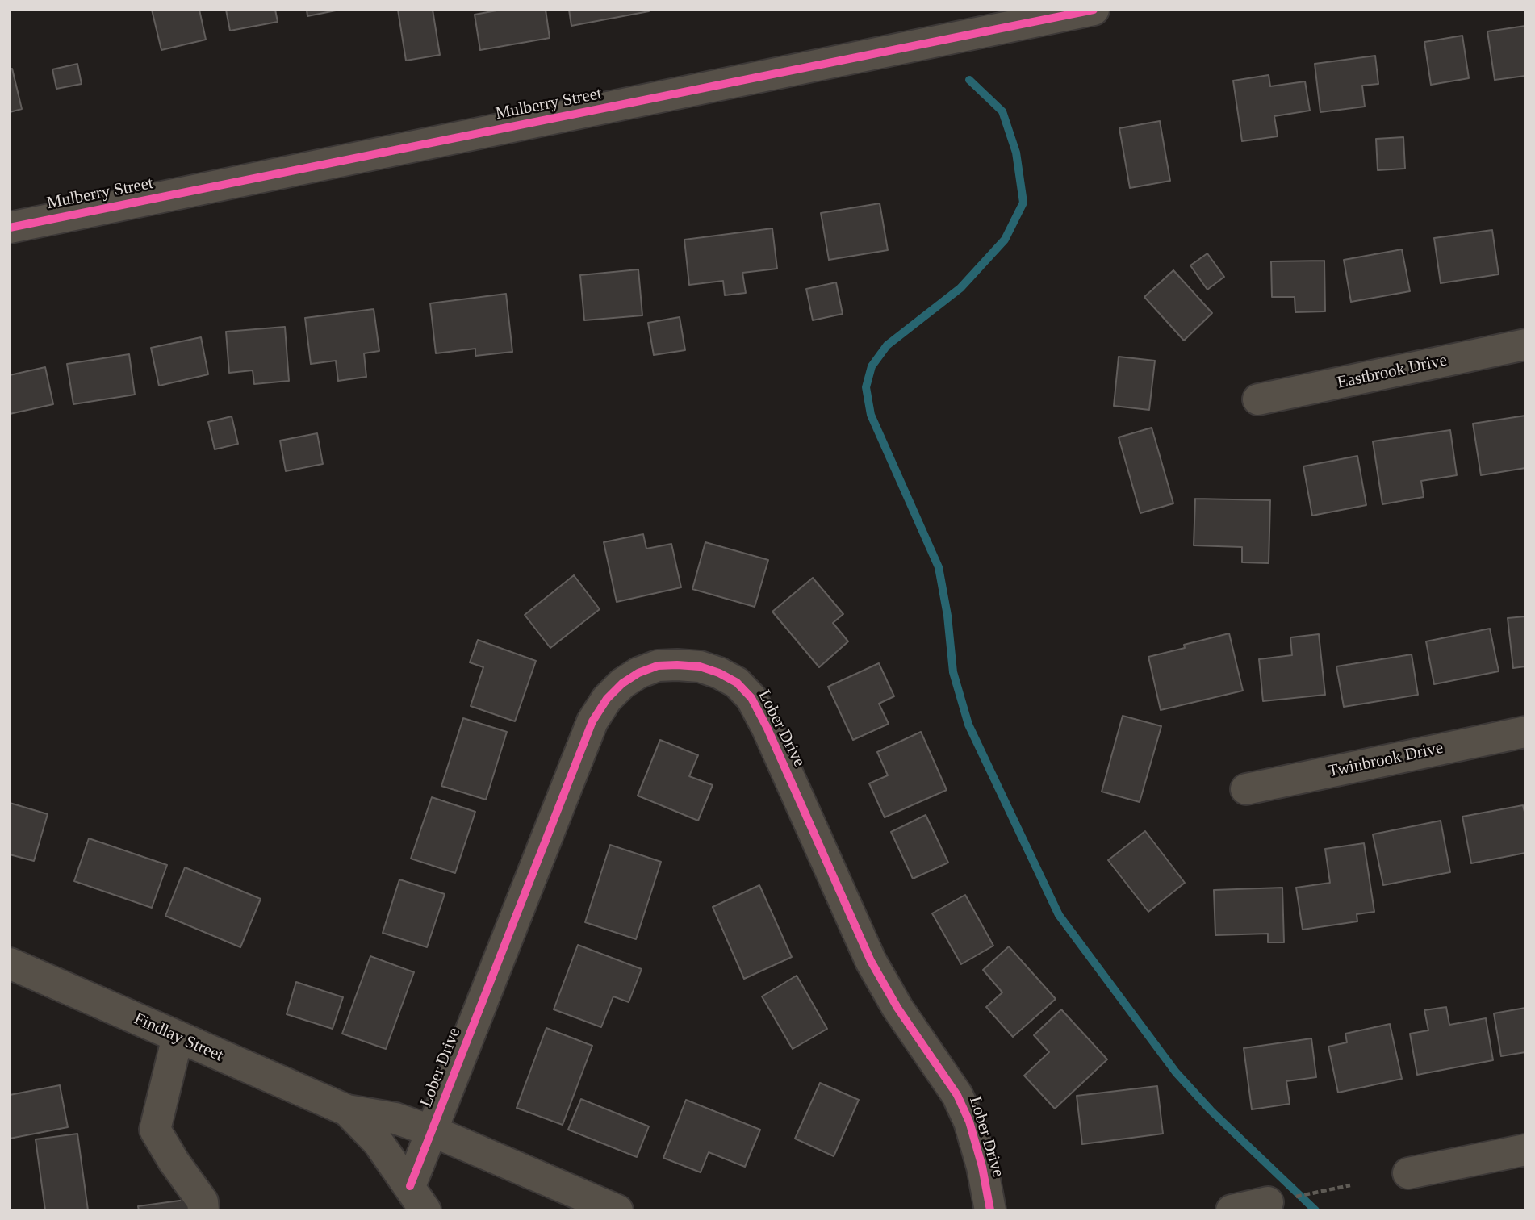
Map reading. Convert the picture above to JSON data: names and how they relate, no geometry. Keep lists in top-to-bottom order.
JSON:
{
  "streets": {
    "street": [
      "Mulberry Street",
      "Eastbrook Drive",
      "Lober Drive",
      "Twinbrook Drive",
      "Findlay Street"
    ]
  },
  "crossings": [
    ["Lober Drive", "Findlay Street"]
  ]
}
